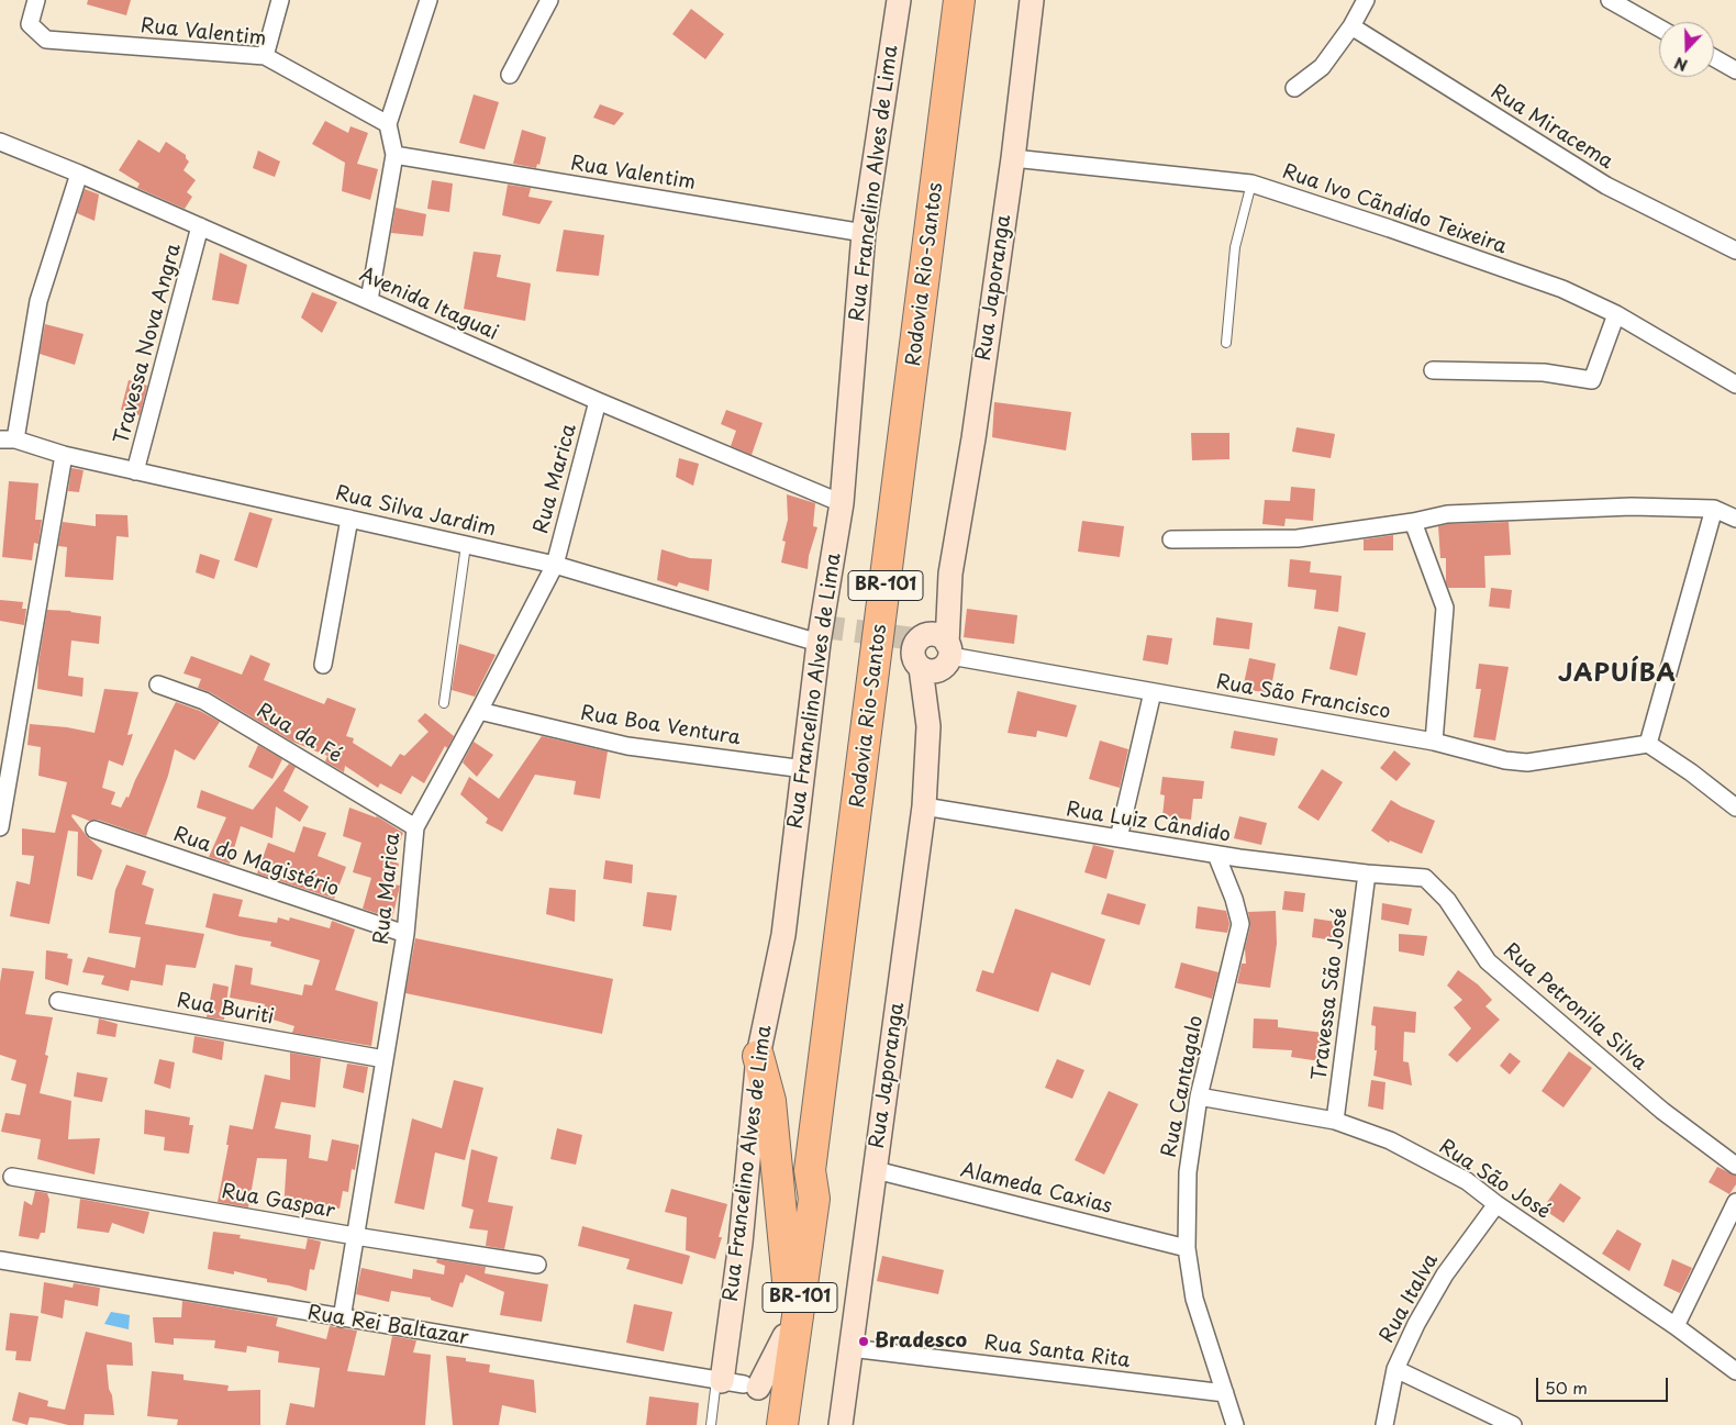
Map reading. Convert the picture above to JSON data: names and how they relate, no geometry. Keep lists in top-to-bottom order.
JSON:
{
  "streets": {
    "highway": ["Rodovia Rio-Santos", "BR-101"],
    "main road": ["Rua Francelino Alves de Lima", "Rua Japoranga"],
    "street": [
      "Rua Valentim",
      "Rua Miracema",
      "Rua Ivo Cãndido Teixeira",
      "Avenida Itaguai",
      "Travessa Nova Angra",
      "Rua Marica",
      "Rua Silva Jardim",
      "Rua São Francisco",
      "Rua Boa Ventura",
      "Rua da Fé",
      "Rua Luiz Cândido",
      "Rua do Magistério",
      "Travessa São José",
      "Rua Petronila Silva",
      "Rua Buriti",
      "Rua Cantagalo",
      "Rua São José",
      "Alameda Caxias",
      "Rua Gaspar",
      "Rua Italva",
      "Rua Rei Baltazar",
      "Rua Santa Rita"
    ]
  },
  "crossings": [
    ["Rua Valentim", "Rua Francelino Alves de Lima"],
    ["Rua Francelino Alves de Lima", "Rodovia Rio-Santos"],
    ["Rua Francelino Alves de Lima", "Avenida Itaguai"],
    ["Rua Francelino Alves de Lima", "Rua Silva Jardim"],
    ["Rua Francelino Alves de Lima", "Rua Boa Ventura"],
    ["Rua Francelino Alves de Lima", "Rua Rei Baltazar"],
    ["Rua Ivo Cãndido Teixeira", "Rua Japoranga"],
    ["Rodovia Rio-Santos", "Rua Rei Baltazar"],
    ["Rua Japoranga", "Rua São Francisco"],
    ["Rua Japoranga", "Rua Luiz Cândido"],
    ["Rua Japoranga", "Alameda Caxias"],
    ["Rua Japoranga", "Rua Santa Rita"],
    ["Avenida Itaguai", "Travessa Nova Angra"],
    ["Avenida Itaguai", "Rua Marica"],
    ["Travessa Nova Angra", "Rua Silva Jardim"],
    ["Rua Marica", "Rua Silva Jardim"],
    ["Rua Marica", "Rua Boa Ventura"],
    ["Rua Marica", "Rua da Fé"],
    ["Rua Marica", "Rua do Magistério"],
    ["Rua Marica", "Rua Buriti"],
    ["Rua Marica", "Rua Gaspar"],
    ["Rua Marica", "Rua Rei Baltazar"],
    ["Rua Luiz Cândido", "Travessa São José"],
    ["Rua Luiz Cândido", "Rua Petronila Silva"],
    ["Rua Luiz Cândido", "Rua Cantagalo"],
    ["Travessa São José", "Rua Petronila Silva"],
    ["Travessa São José", "Rua São José"],
    ["Rua Cantagalo", "Rua São José"],
    ["Rua Cantagalo", "Alameda Caxias"],
    ["Rua Cantagalo", "Rua Santa Rita"],
    ["Rua São José", "Rua Italva"]
  ],
  "districts": ["JAPUÍBA"],
  "places": ["Bradesco"],
  "scale_bar": "50 m",
  "north": "bottom"
}
